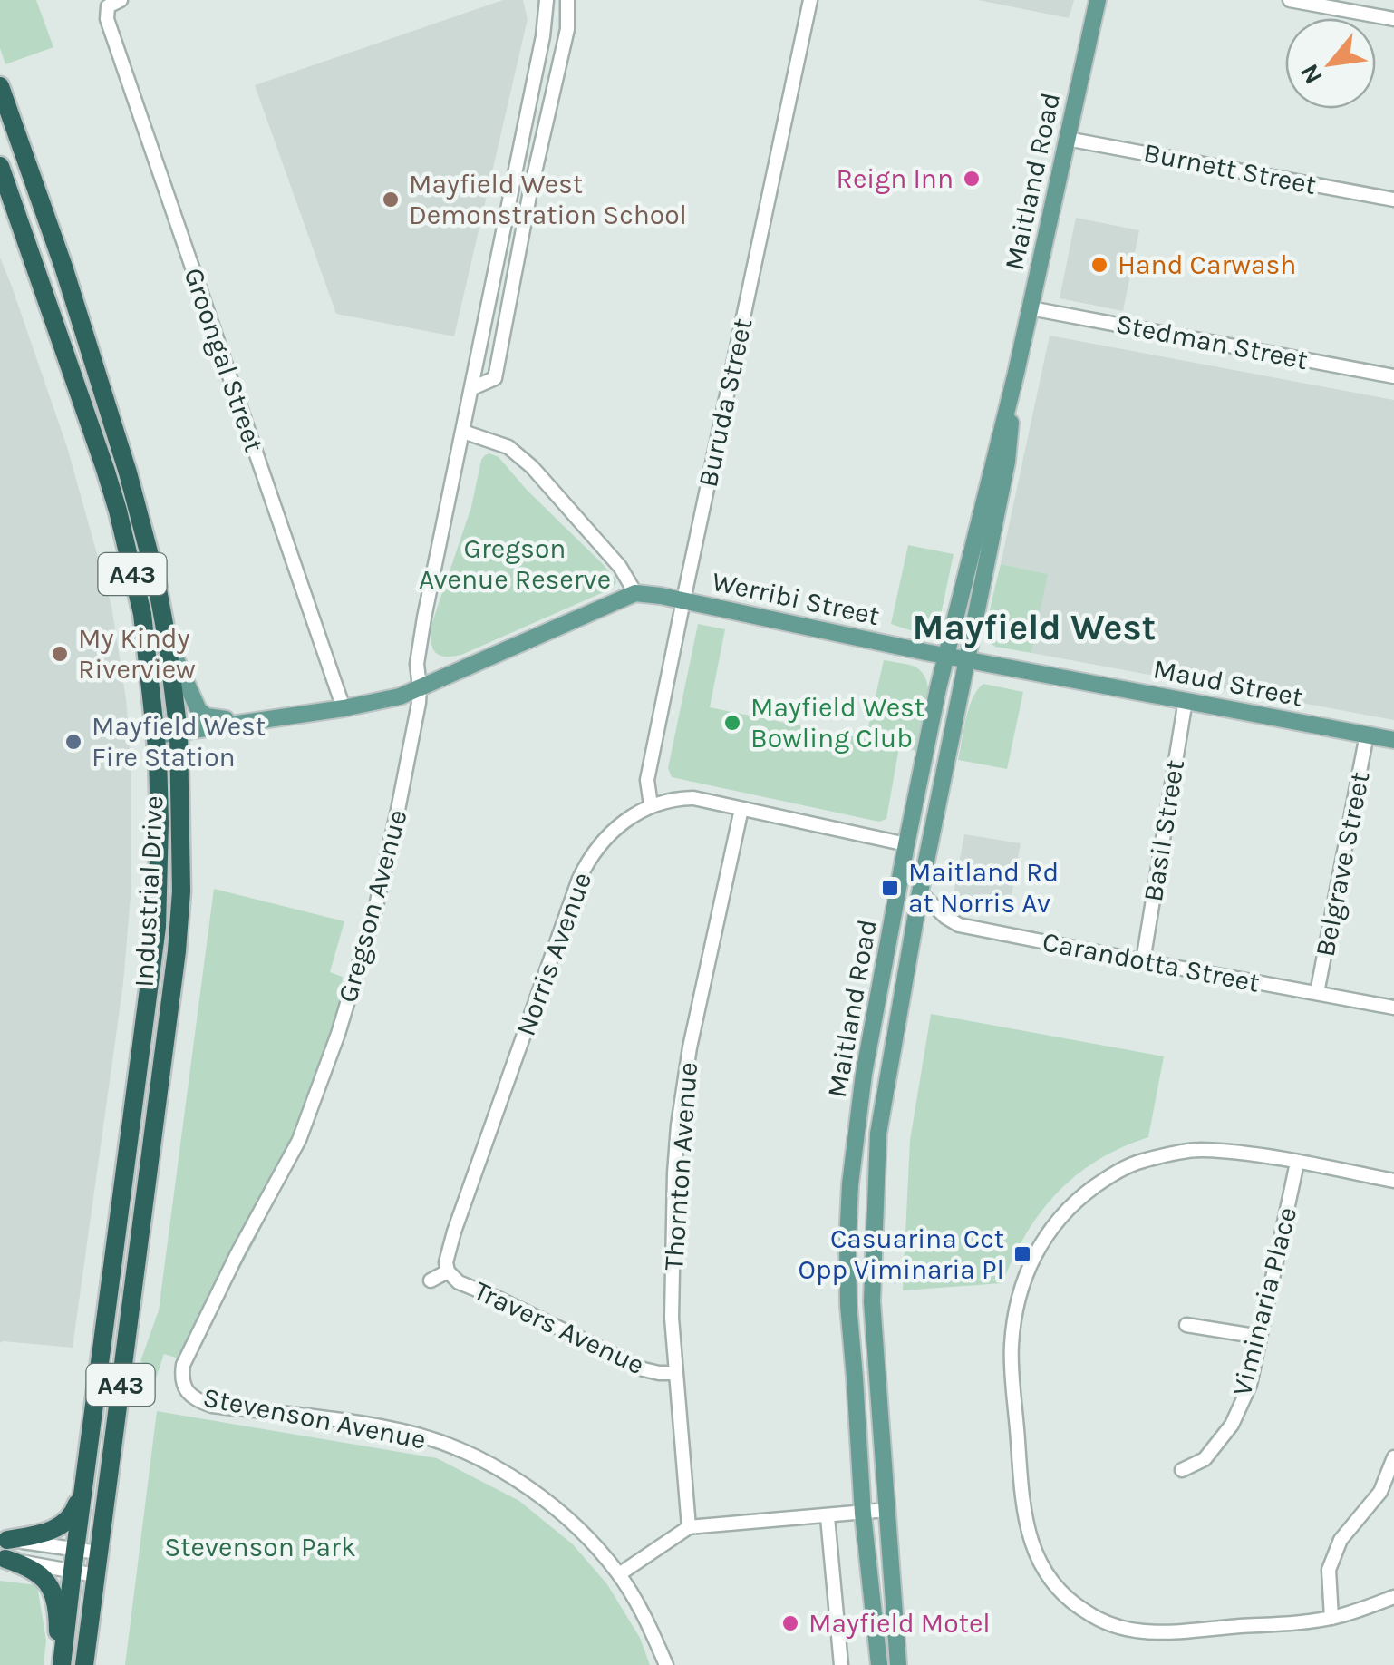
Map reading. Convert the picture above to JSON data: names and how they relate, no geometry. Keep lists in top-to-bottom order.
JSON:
{
  "streets": {
    "highway": ["A43", "Industrial Drive"],
    "main road": ["Maitland Road", "Werribi Street", "Maud Street"],
    "street": [
      "Burnett Street",
      "Stedman Street",
      "Groongal Street",
      "Buruda Street",
      "Basil Street",
      "Belgrave Street",
      "Gregson Avenue",
      "Norris Avenue",
      "Carandotta Street",
      "Thornton Avenue",
      "Viminaria Place",
      "Travers Avenue",
      "Stevenson Avenue"
    ]
  },
  "crossings": [
    ["Burnett Street", "Maitland Road"],
    ["Maitland Road", "Stedman Street"],
    ["Maitland Road", "Werribi Street"],
    ["Maitland Road", "Maud Street"],
    ["Maitland Road", "Norris Avenue"],
    ["Maitland Road", "Carandotta Street"],
    ["Buruda Street", "Werribi Street"],
    ["Buruda Street", "Norris Avenue"],
    ["Werribi Street", "Maud Street"],
    ["Maud Street", "Basil Street"],
    ["Maud Street", "Belgrave Street"],
    ["Basil Street", "Carandotta Street"],
    ["Belgrave Street", "Carandotta Street"],
    ["Gregson Avenue", "Stevenson Avenue"],
    ["Norris Avenue", "Thornton Avenue"],
    ["Norris Avenue", "Travers Avenue"],
    ["Thornton Avenue", "Travers Avenue"]
  ],
  "districts": ["Mayfield West"],
  "parks": ["Gregson Avenue Reserve", "Stevenson Park"],
  "places": {
    "other": [
      "Reign Inn",
      "Mayfield West Demonstration School",
      "Hand Carwash",
      "My Kindy Riverview",
      "Mayfield West Bowling Club",
      "Mayfield West Fire Station",
      "Mayfield Motel"
    ],
    "transit": ["Maitland Rd at Norris Av", "Casuarina Cct Opp Viminaria Pl"]
  },
  "north": "bottom left"
}
